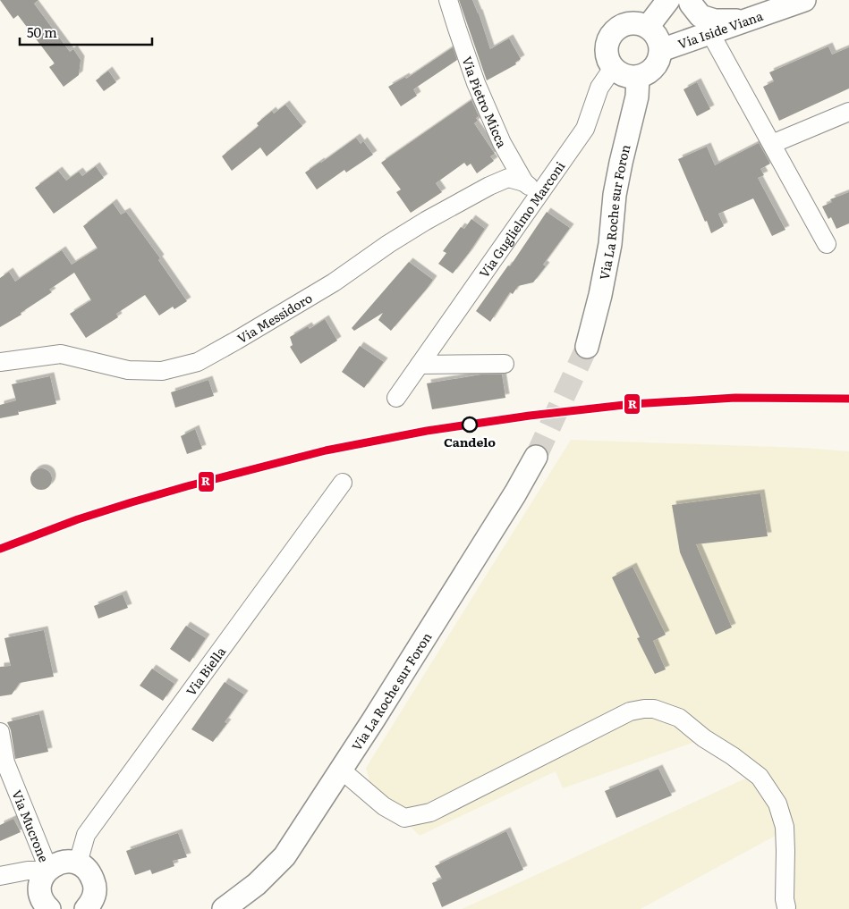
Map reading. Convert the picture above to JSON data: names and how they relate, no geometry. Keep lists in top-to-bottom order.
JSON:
{
  "streets": {
    "street": [
      "Via Iside Viana",
      "Via Pietro Micca",
      "Via La Roche sur Foron",
      "Via Guglielmo Marconi",
      "Via Messidoro",
      "Via Biella",
      "Via Mucrone"
    ]
  },
  "crossings": [
    ["Via Iside Viana", "Via La Roche sur Foron"],
    ["Via Iside Viana", "Via Guglielmo Marconi"],
    ["Via Pietro Micca", "Via Guglielmo Marconi"],
    ["Via Pietro Micca", "Via Messidoro"],
    ["Via La Roche sur Foron", "Via Guglielmo Marconi"]
  ],
  "places": ["Candelo"],
  "lines": ["transit line R"],
  "scale_bar": "50 m"
}
